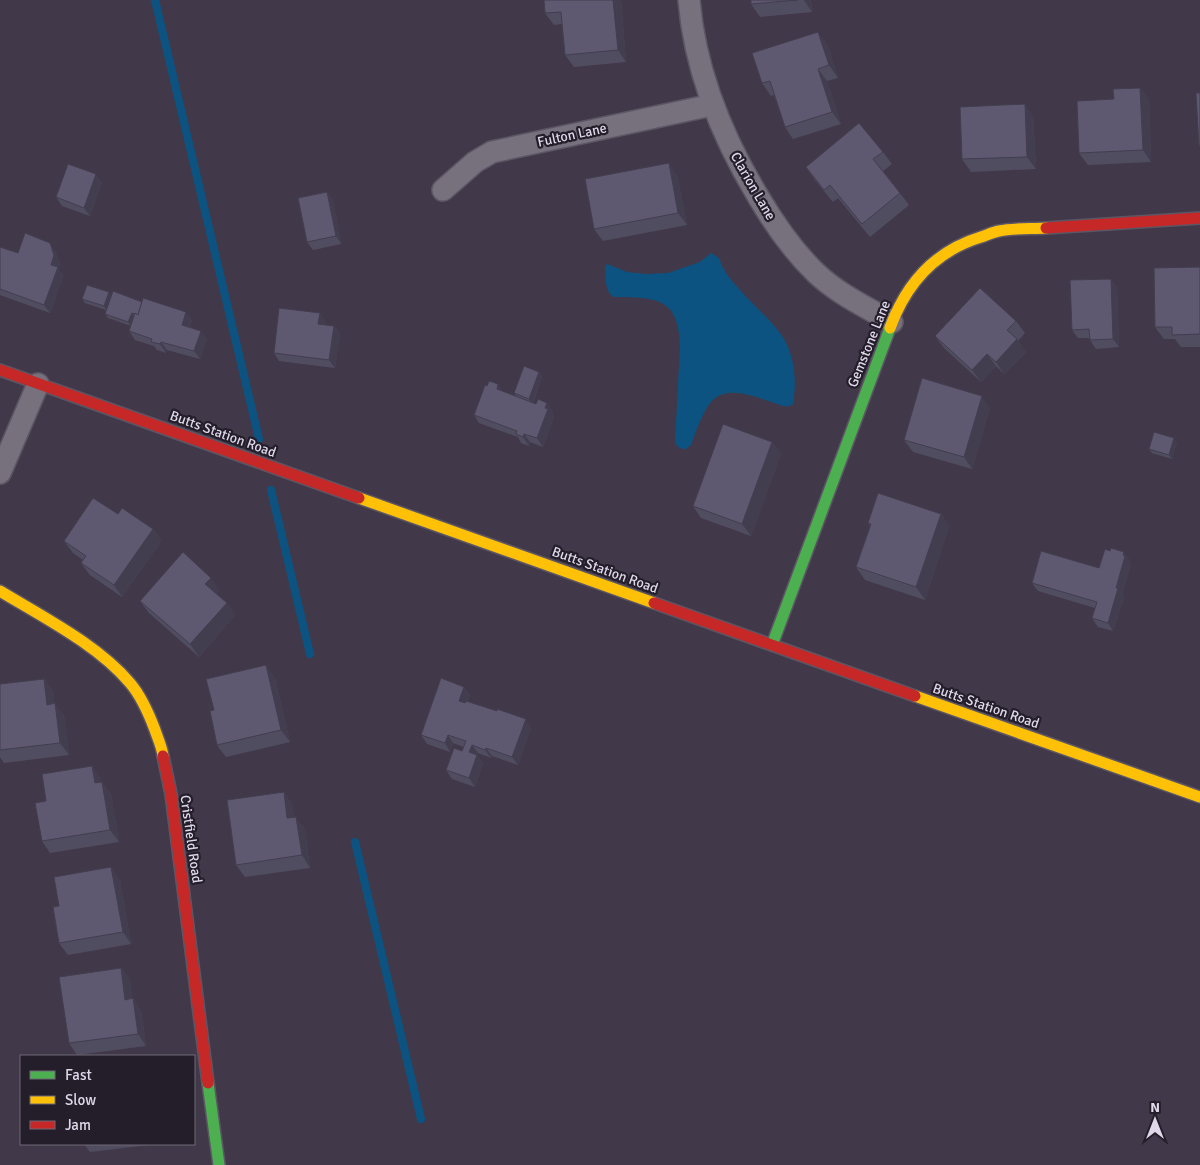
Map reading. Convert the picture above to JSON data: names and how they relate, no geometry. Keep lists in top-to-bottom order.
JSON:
{
  "streets": {
    "street": [
      "Fulton Lane",
      "Clarion Lane",
      "Gemstone Lane",
      "Butts Station Road",
      "Cristfield Road"
    ]
  },
  "crossings": [
    ["Fulton Lane", "Clarion Lane"],
    ["Clarion Lane", "Gemstone Lane"],
    ["Gemstone Lane", "Butts Station Road"]
  ],
  "legend": ["Fast", "Slow", "Jam"],
  "north": "top"
}
